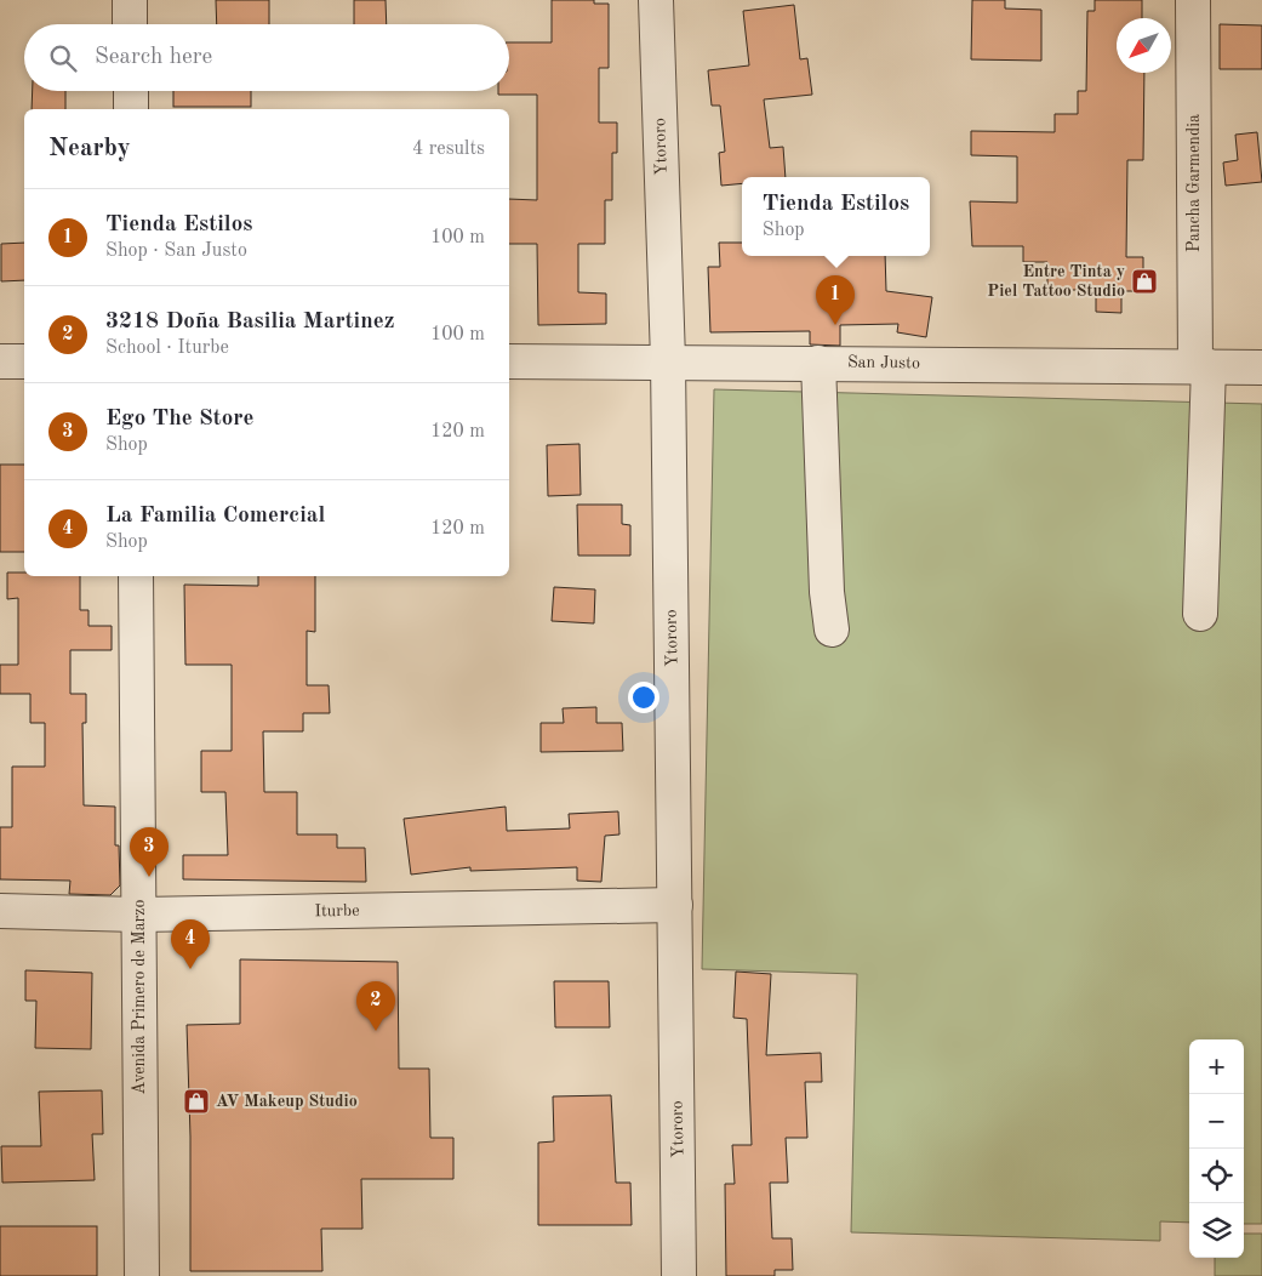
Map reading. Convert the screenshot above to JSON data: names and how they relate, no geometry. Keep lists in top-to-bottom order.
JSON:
{
  "streets": {
    "street": [
      "Ytororo",
      "Pancha Garmendia",
      "San Justo",
      "Iturbe",
      "Avenida Primero de Marzo"
    ]
  },
  "crossings": [
    ["Ytororo", "San Justo"],
    ["Ytororo", "Iturbe"],
    ["Pancha Garmendia", "San Justo"],
    ["Iturbe", "Avenida Primero de Marzo"]
  ],
  "places": {
    "shop": ["Entre Tinta y Piel Tattoo Studio", "AV Makeup Studio"]
  },
  "north": "bottom left",
  "page": {
    "search": "Search here",
    "heading": ["Nearby", "4 results"],
    "popup": ["Tienda Estilos", "Shop"],
    "list": [
      {
        "mark": "1",
        "name": "Tienda Estilos",
        "note": "Shop · San Justo",
        "value": "100 m"
      },
      {
        "mark": "2",
        "name": "3218 Doña Basilia Martinez",
        "note": "School · Iturbe",
        "value": "100 m"
      },
      {
        "mark": "3",
        "name": "Ego The Store",
        "note": "Shop",
        "value": "120 m"
      },
      {
        "mark": "4",
        "name": "La Familia Comercial",
        "note": "Shop",
        "value": "120 m"
      }
    ],
    "pins": [
      "1",
      "3",
      "4",
      "2"
    ],
    "map_buttons": ["+", "−"]
  }
}
